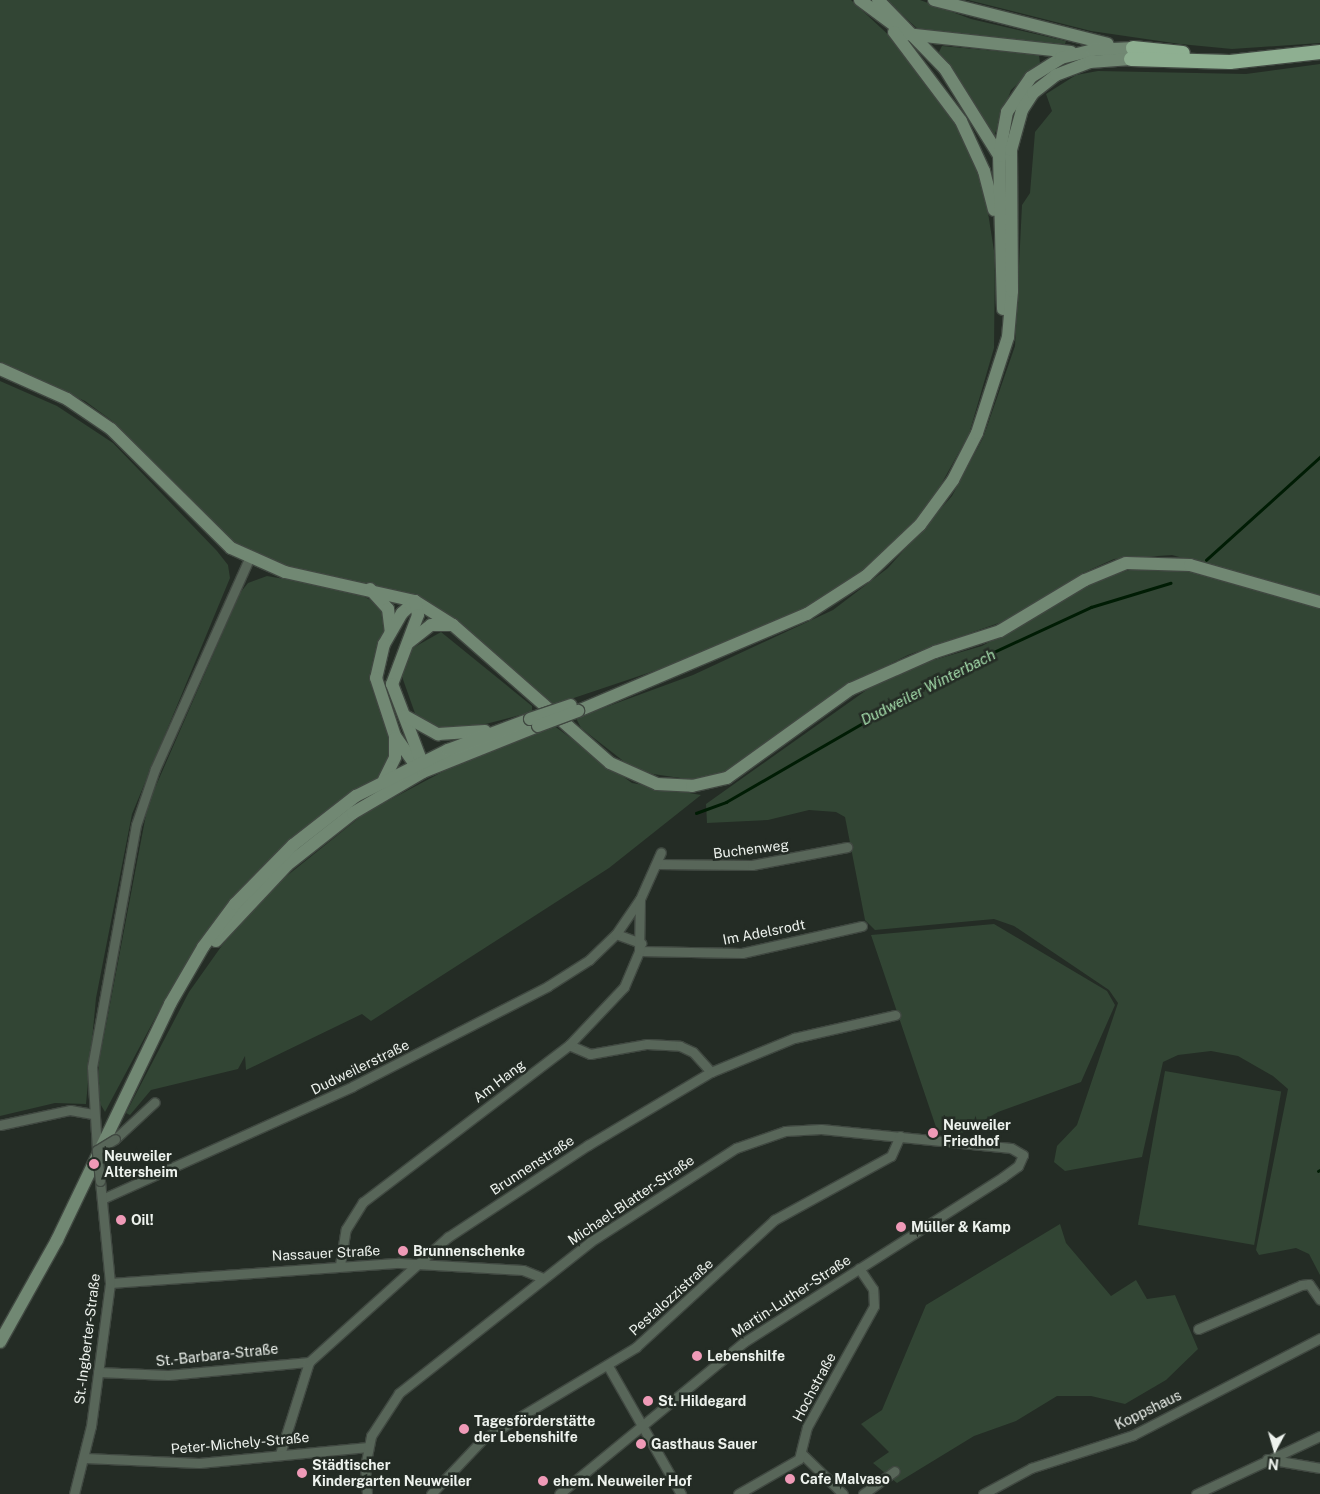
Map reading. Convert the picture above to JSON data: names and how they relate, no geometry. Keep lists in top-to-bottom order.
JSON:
{
  "streets": {
    "street": [
      "Buchenweg",
      "Im Adelsrodt",
      "Dudweilerstraße",
      "Am Hang",
      "Brunnenstraße",
      "Michael-Blatter-Straße",
      "Nassauer Straße",
      "Martin-Luther-Straße",
      "Pestalozzistraße",
      "St.-Ingberter-Straße",
      "St.-Barbara-Straße",
      "Hochstraße",
      "Koppshaus",
      "Peter-Michely-Straße"
    ]
  },
  "crossings": [
    ["Buchenweg", "Dudweilerstraße"],
    ["Im Adelsrodt", "Am Hang"],
    ["Dudweilerstraße", "Am Hang"],
    ["Dudweilerstraße", "St.-Ingberter-Straße"],
    ["Am Hang", "Nassauer Straße"],
    ["Brunnenstraße", "Nassauer Straße"],
    ["Brunnenstraße", "St.-Barbara-Straße"],
    ["Michael-Blatter-Straße", "Nassauer Straße"],
    ["Michael-Blatter-Straße", "Martin-Luther-Straße"],
    ["Michael-Blatter-Straße", "Pestalozzistraße"],
    ["Michael-Blatter-Straße", "Peter-Michely-Straße"],
    ["Nassauer Straße", "St.-Ingberter-Straße"],
    ["Martin-Luther-Straße", "Hochstraße"],
    ["St.-Ingberter-Straße", "St.-Barbara-Straße"],
    ["St.-Ingberter-Straße", "Peter-Michely-Straße"]
  ],
  "water": ["Dudweiler Winterbach"],
  "places": [
    "Neuweiler Friedhof",
    "Neuweiler Altersheim",
    "Oil!",
    "Müller & Kamp",
    "Brunnenschenke",
    "Lebenshilfe",
    "St. Hildegard",
    "Tagesförderstätte der Lebenshilfe",
    "Gasthaus Sauer",
    "Städtischer Kindergarten Neuweiler",
    "Cafe Malvaso",
    "ehem. Neuweiler Hof"
  ],
  "north": "bottom"
}
